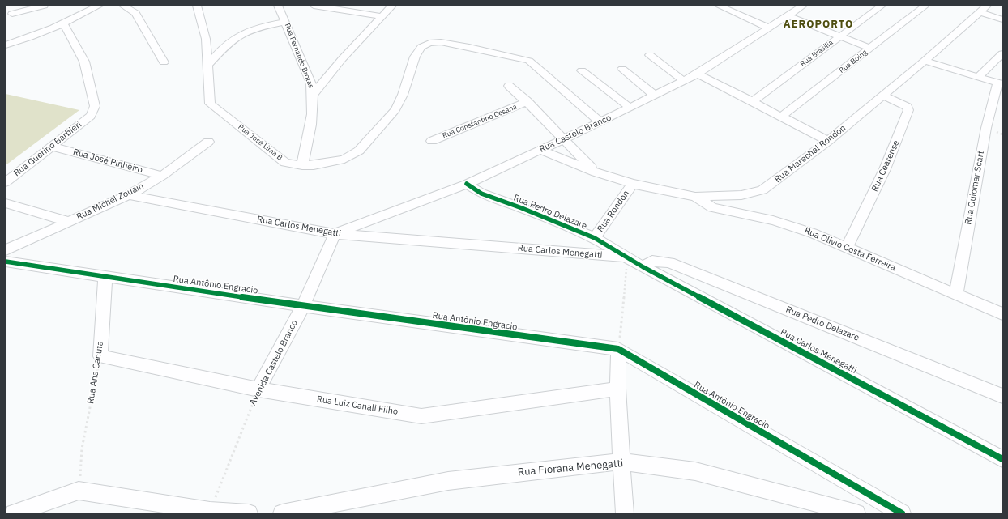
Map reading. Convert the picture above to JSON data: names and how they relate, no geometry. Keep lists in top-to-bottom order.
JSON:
{
  "streets": {
    "street": [
      "Rua Brasília",
      "Rua Fernando Brotas",
      "Rua Boing",
      "Rua Constantino Cesana",
      "Rua Castelo Branco",
      "Rua José Lima B",
      "Rua Guerino Barbieri",
      "Rua Marechal Rondon",
      "Rua José Pinheiro",
      "Rua Cearense",
      "Rua Guiomar Scart",
      "Rua Michel Zouain",
      "Rua Rondon",
      "Rua Pedro Delazare",
      "Rua Carlos Menegatti",
      "Rua Olívio Costa Ferreira",
      "Rua Antônio Engracio",
      "Avenida Castelo Branco",
      "Rua Ana Canuta",
      "Rua Luiz Canali Filho",
      "Rua Fiorana Menegatti"
    ]
  },
  "crossings": [
    ["Rua Fernando Brotas", "Rua José Lima B"],
    ["Rua Constantino Cesana", "Rua Marechal Rondon"],
    ["Rua Castelo Branco", "Rua José Lima B"],
    ["Rua Castelo Branco", "Rua Marechal Rondon"],
    ["Rua Castelo Branco", "Rua Pedro Delazare"],
    ["Rua Castelo Branco", "Rua Carlos Menegatti"],
    ["Rua Castelo Branco", "Avenida Castelo Branco"],
    ["Rua Guerino Barbieri", "Rua José Pinheiro"],
    ["Rua Marechal Rondon", "Rua Cearense"],
    ["Rua Marechal Rondon", "Rua Rondon"],
    ["Rua Marechal Rondon", "Rua Olívio Costa Ferreira"],
    ["Rua José Pinheiro", "Rua Michel Zouain"],
    ["Rua Cearense", "Rua Olívio Costa Ferreira"],
    ["Rua Guiomar Scart", "Rua Olívio Costa Ferreira"],
    ["Rua Michel Zouain", "Rua Carlos Menegatti"],
    ["Rua Rondon", "Rua Pedro Delazare"],
    ["Rua Pedro Delazare", "Rua Carlos Menegatti"],
    ["Rua Carlos Menegatti", "Avenida Castelo Branco"],
    ["Rua Antônio Engracio", "Avenida Castelo Branco"],
    ["Rua Antônio Engracio", "Rua Ana Canuta"],
    ["Avenida Castelo Branco", "Rua Luiz Canali Filho"],
    ["Rua Ana Canuta", "Rua Luiz Canali Filho"]
  ],
  "districts": ["AEROPORTO"]
}
